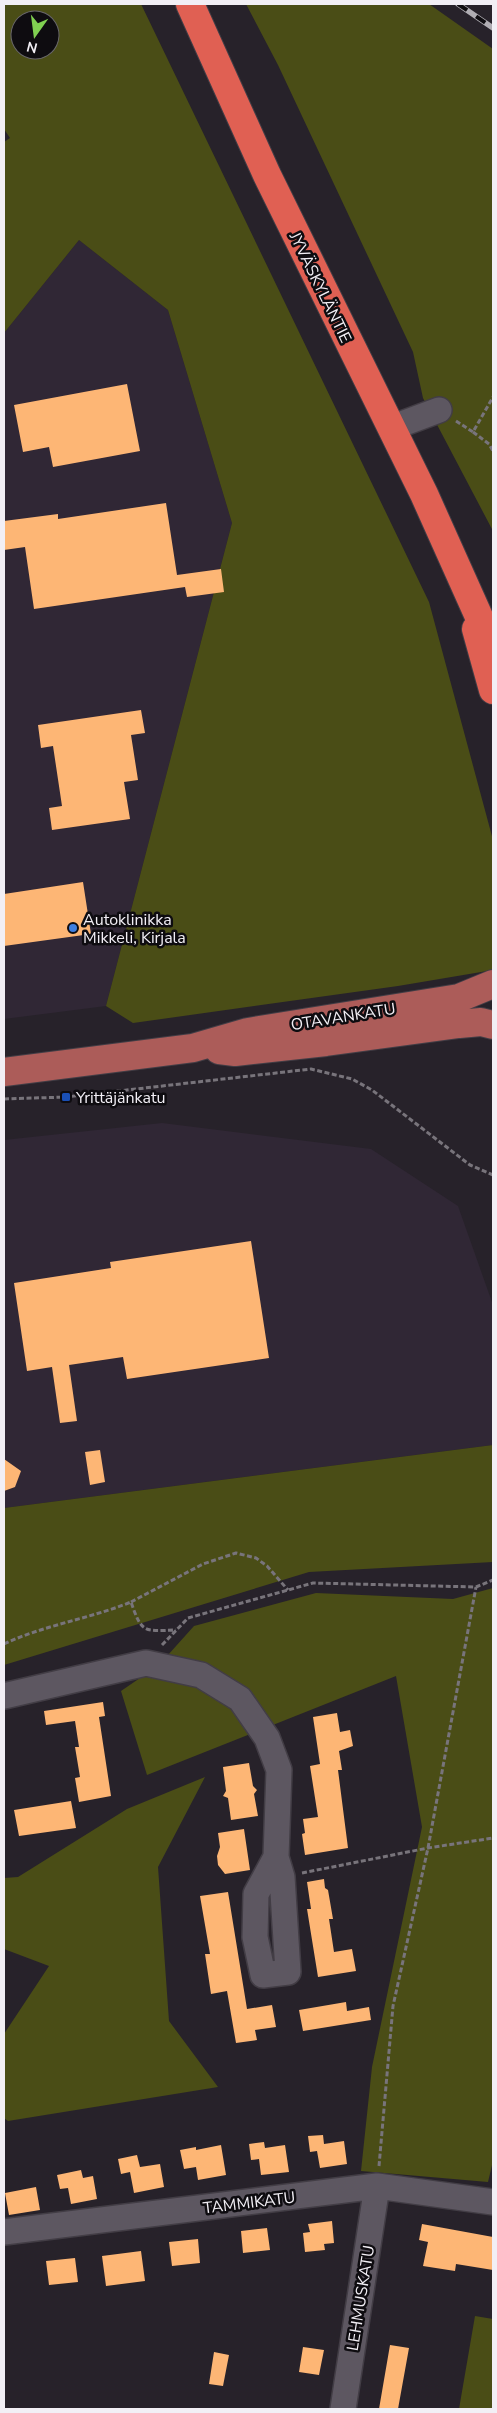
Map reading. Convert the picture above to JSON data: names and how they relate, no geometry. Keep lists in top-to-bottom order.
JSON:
{
  "streets": {
    "highway": ["JYVÄSKYLÄNTIE"],
    "main road": ["OTAVANKATU"],
    "street": ["TAMMIKATU", "LEHMUSKATU"]
  },
  "crossings": [
    ["TAMMIKATU", "LEHMUSKATU"]
  ],
  "places": {
    "other": ["Autoklinikka Mikkeli, Kirjala"],
    "transit": ["Yrittäjänkatu"]
  },
  "north": "bottom"
}
